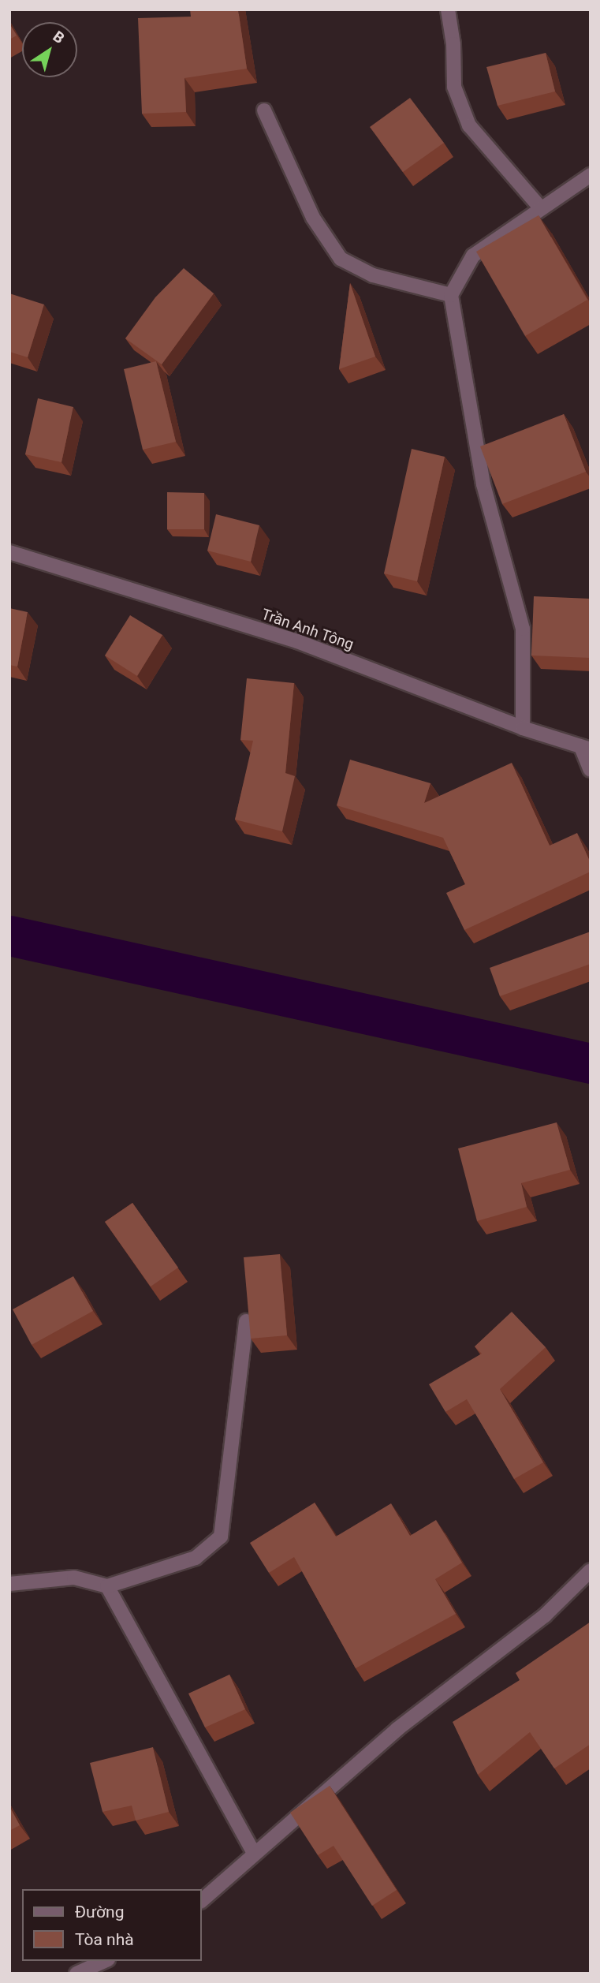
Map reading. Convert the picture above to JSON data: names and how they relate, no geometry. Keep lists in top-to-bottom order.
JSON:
{
  "streets": {
    "street": ["Trần Anh Tông"]
  },
  "legend": ["Đường", "Tòa nhà"],
  "north": "top right"
}
